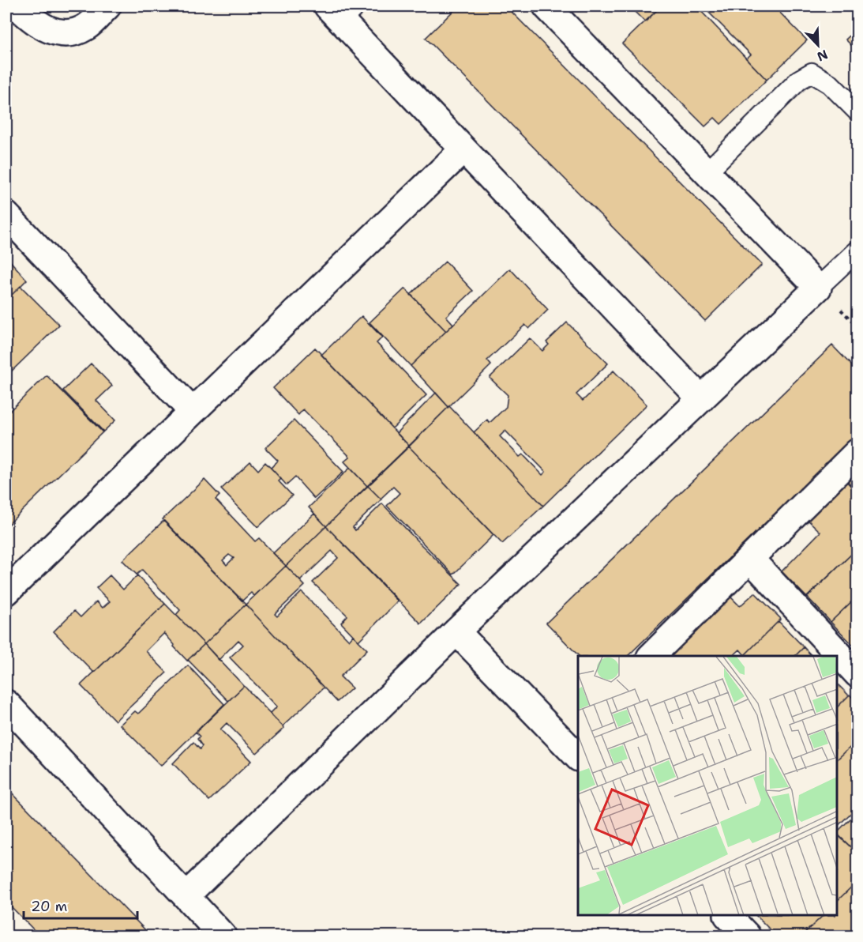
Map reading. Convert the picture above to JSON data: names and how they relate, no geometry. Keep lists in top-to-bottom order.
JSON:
{
  "scale_bar": "20 m",
  "north": "bottom right"
}
